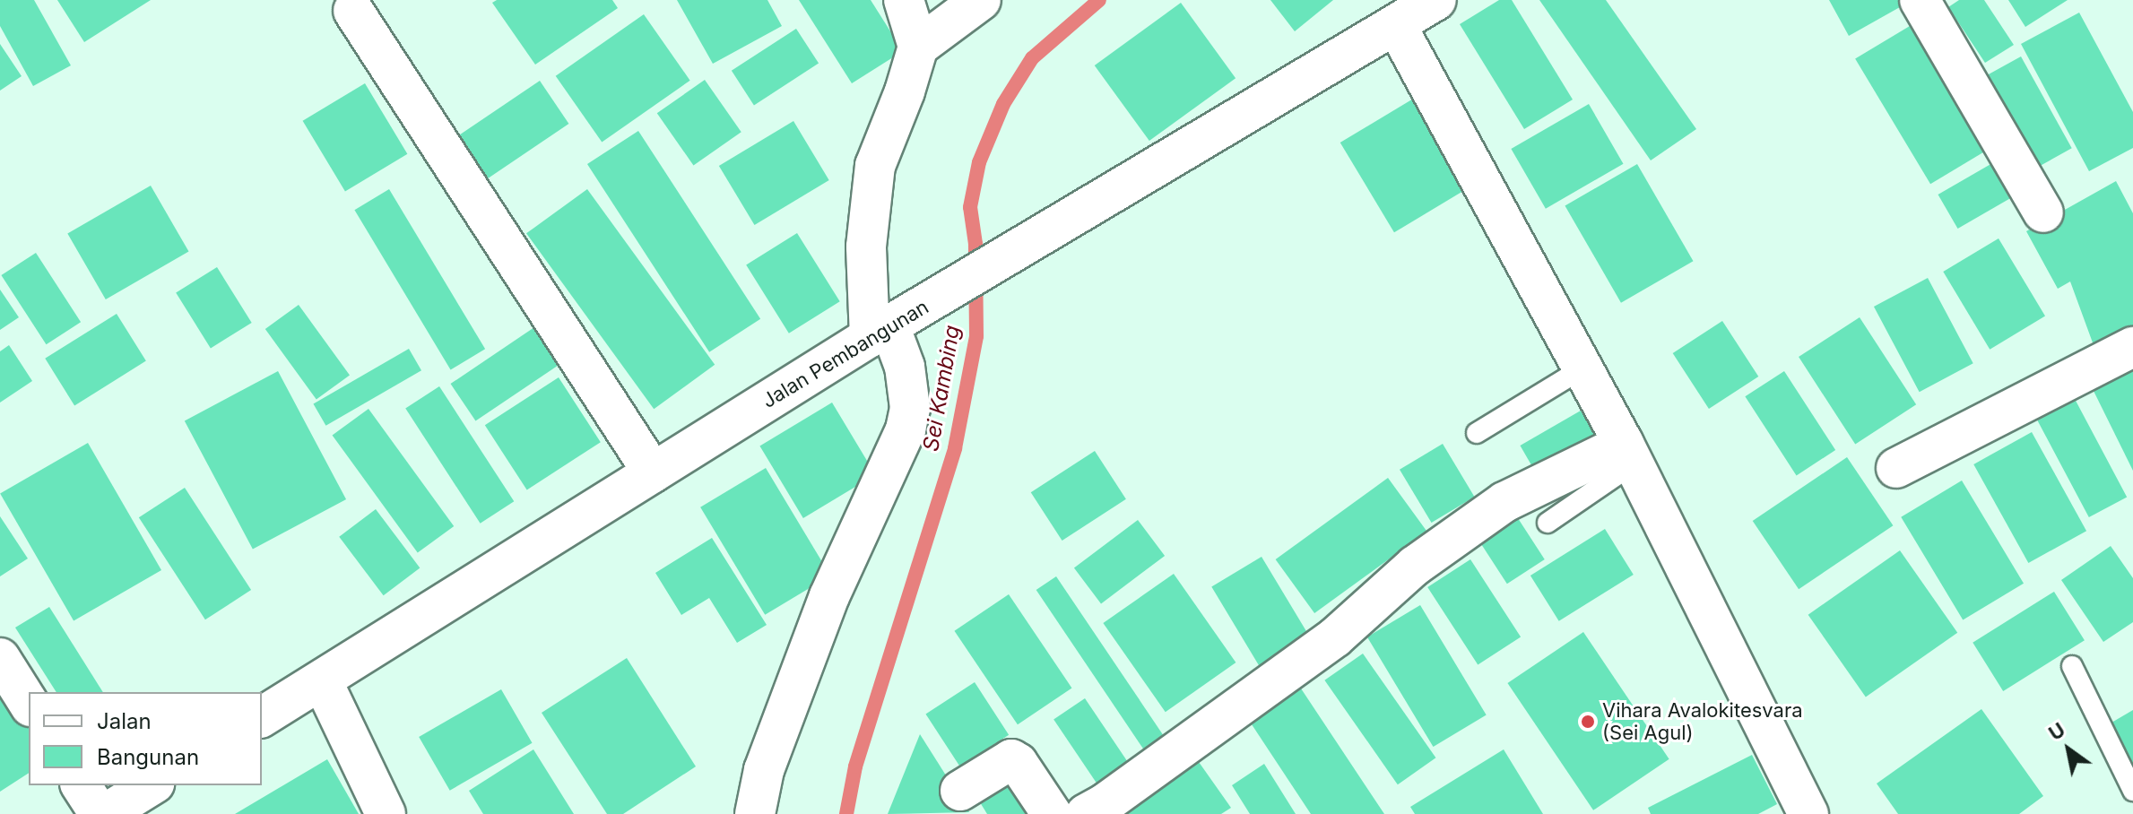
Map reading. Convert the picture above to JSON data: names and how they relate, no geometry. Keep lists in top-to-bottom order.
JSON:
{
  "streets": {
    "street": ["Jalan Pembangunan"]
  },
  "water": ["Sei Kambing"],
  "places": ["Vihara Avalokitesvara (Sei Agul)"],
  "legend": ["Jalan", "Bangunan"],
  "north": "top left"
}
